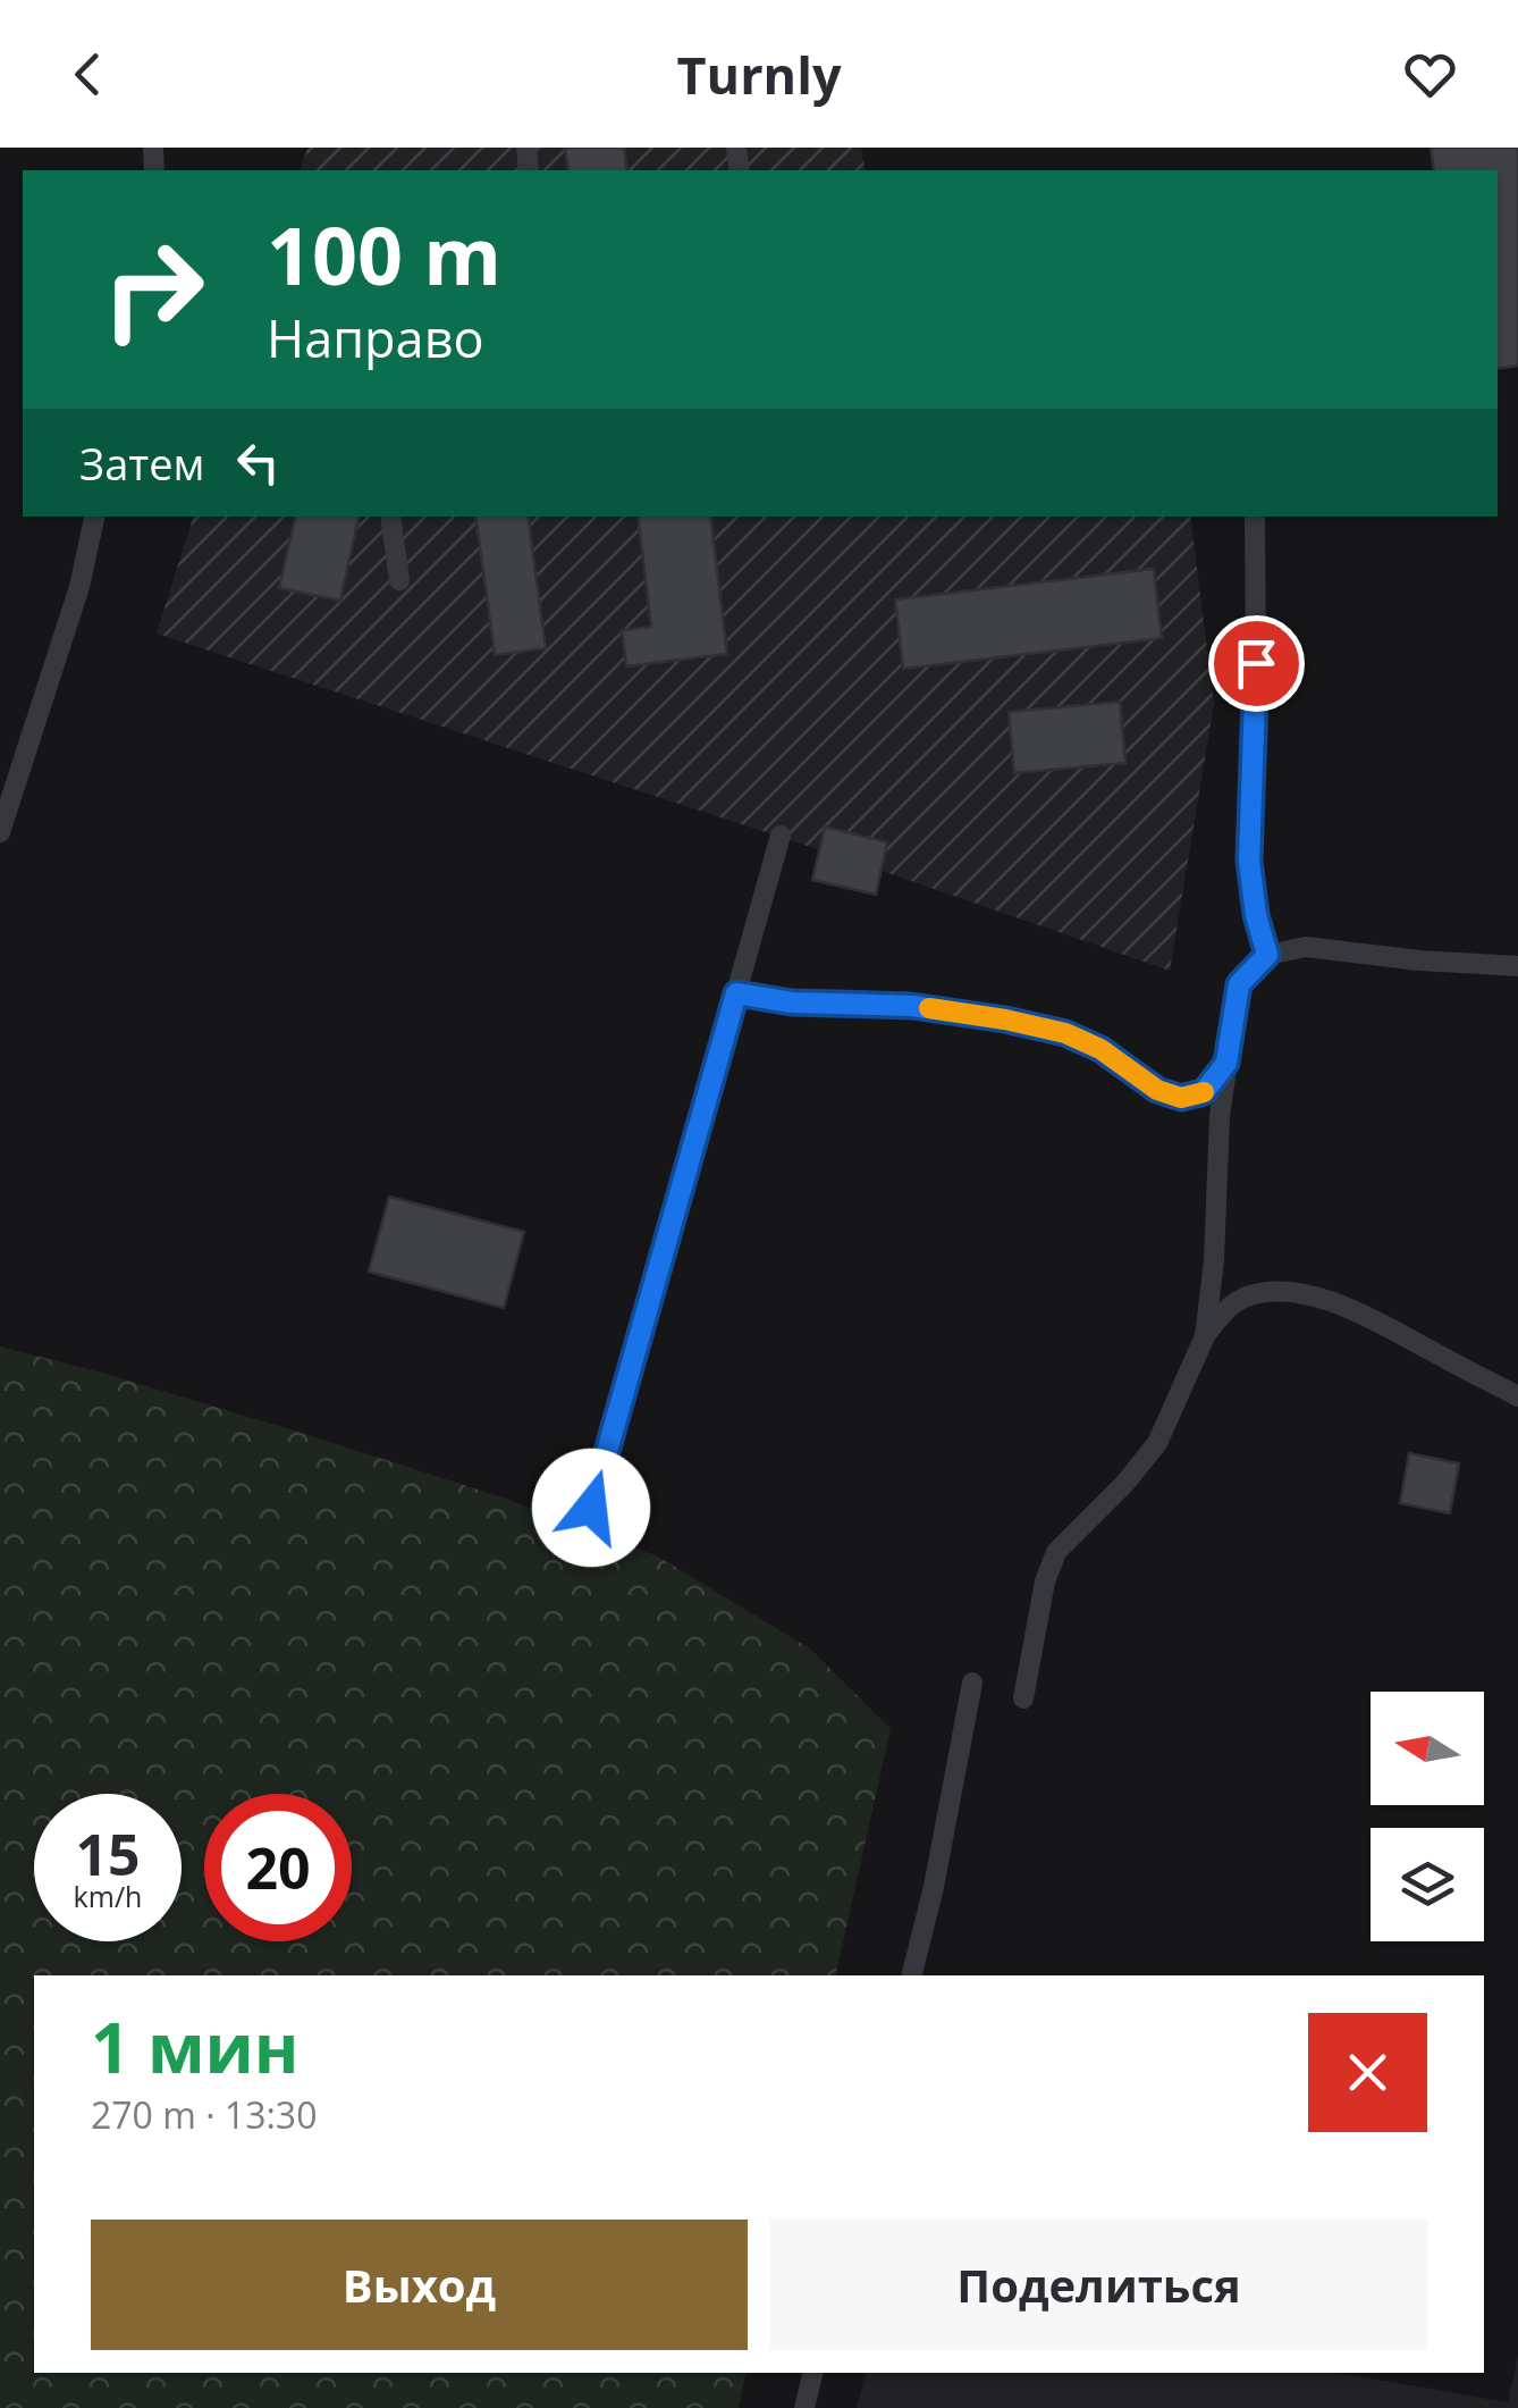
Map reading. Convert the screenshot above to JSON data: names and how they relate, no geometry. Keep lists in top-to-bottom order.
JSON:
{
  "north": "left",
  "page": {
    "header": "Turnly",
    "turn": ["100 m", "Направо"],
    "then": "Затем",
    "speed": "15 km/h",
    "limit": "20",
    "heading": ["1 мин", "270 m · 13:30"],
    "buttons": ["Выход", "Поделиться"]
  }
}
